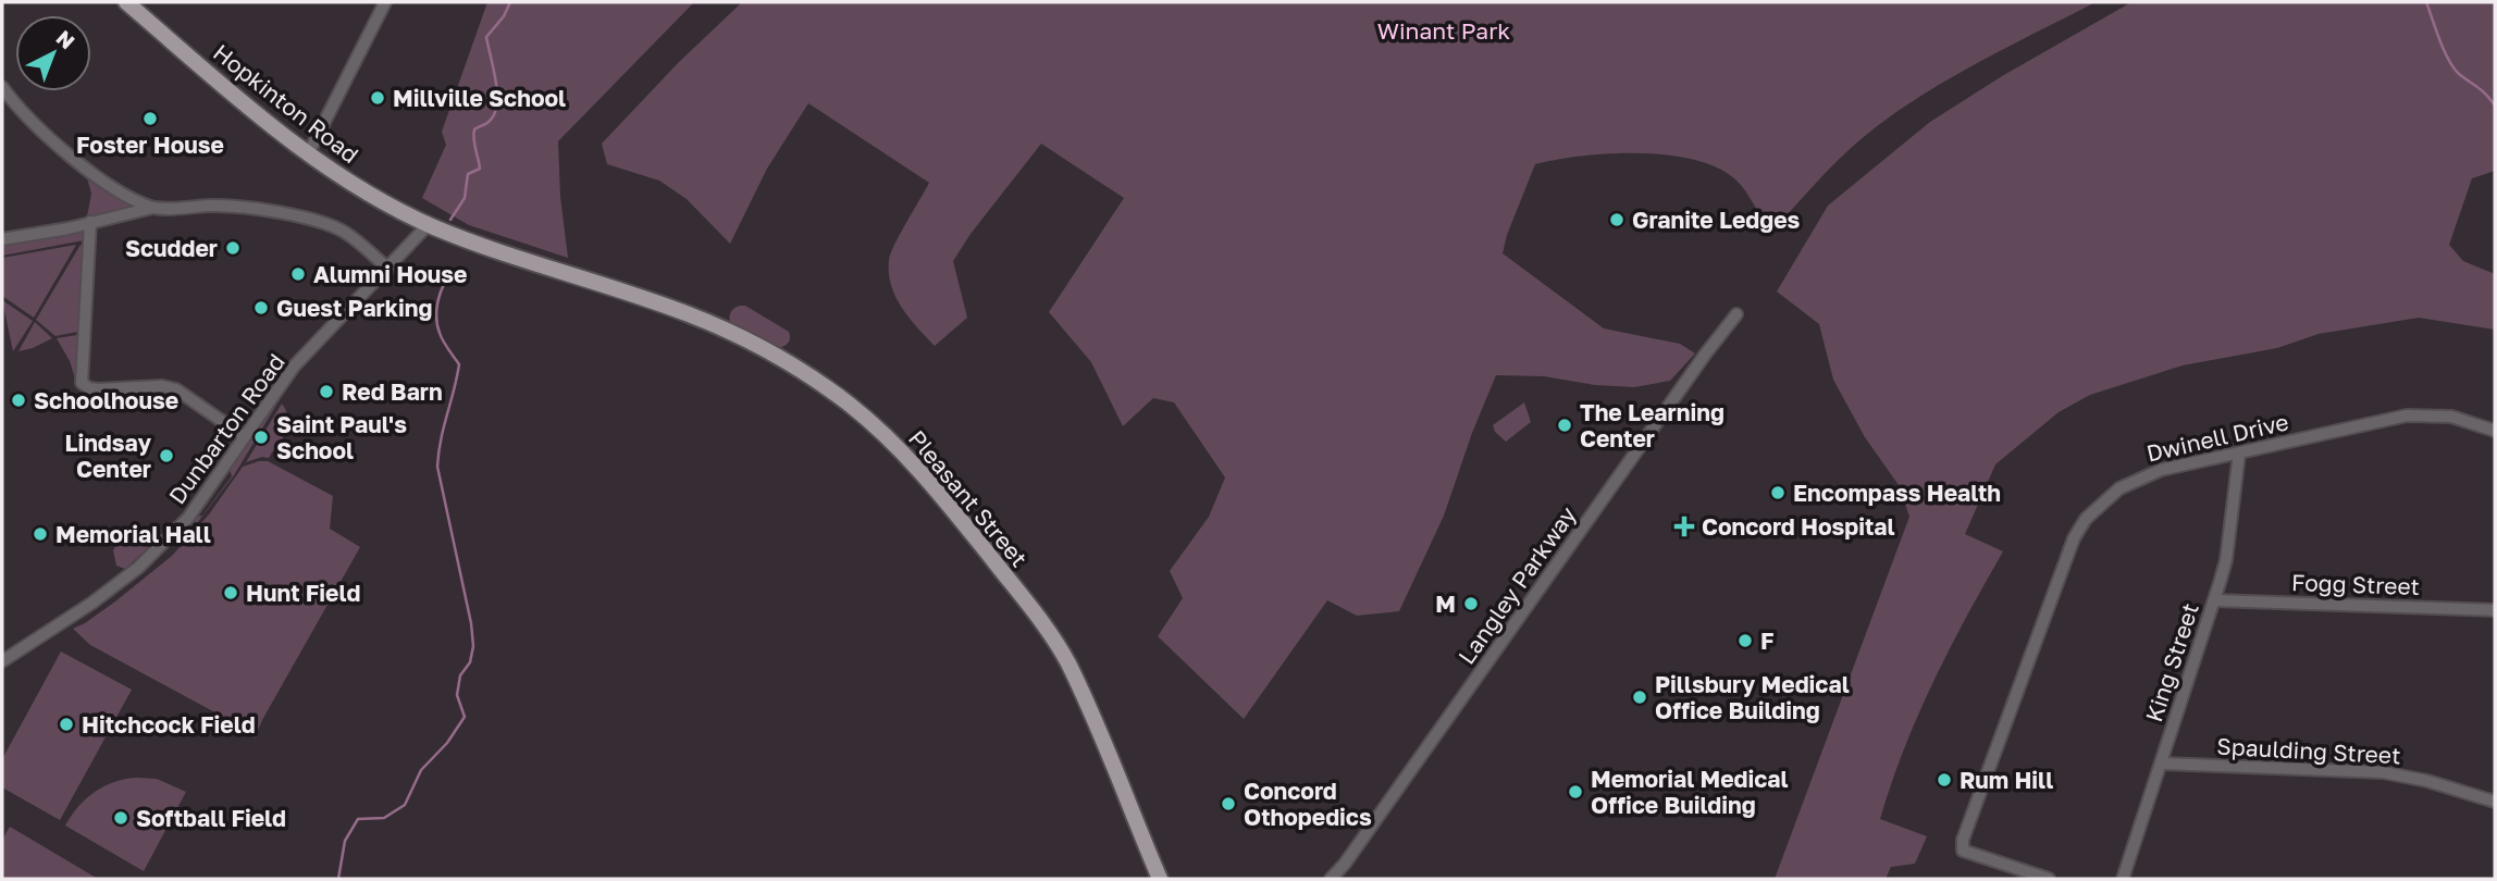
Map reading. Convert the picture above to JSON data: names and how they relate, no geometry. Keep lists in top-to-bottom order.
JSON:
{
  "streets": {
    "main road": ["Hopkinton Road", "Pleasant Street"],
    "street": [
      "Dunbarton Road",
      "Dwinell Drive",
      "Fogg Street",
      "Langley Parkway",
      "King Street",
      "Spaulding Street"
    ]
  },
  "crossings": [
    ["Hopkinton Road", "Dunbarton Road"],
    ["Hopkinton Road", "Pleasant Street"],
    ["Dunbarton Road", "Pleasant Street"],
    ["Dwinell Drive", "King Street"],
    ["Fogg Street", "King Street"],
    ["King Street", "Spaulding Street"]
  ],
  "parks": ["Winant Park"],
  "places": {
    "other": [
      "Millville School",
      "Foster House",
      "Granite Ledges",
      "Scudder",
      "Alumni House",
      "Guest Parking",
      "Red Barn",
      "Schoolhouse",
      "The Learning Center",
      "Saint Paul's School",
      "Lindsay Center",
      "Encompass Health",
      "Memorial Hall",
      "Hunt Field",
      "M",
      "F",
      "Pillsbury Medical Office Building",
      "Hitchcock Field",
      "Rum Hill",
      "Memorial Medical Office Building",
      "Concord Othopedics",
      "Softball Field"
    ],
    "health": ["Concord Hospital"]
  },
  "north": "top right"
}
